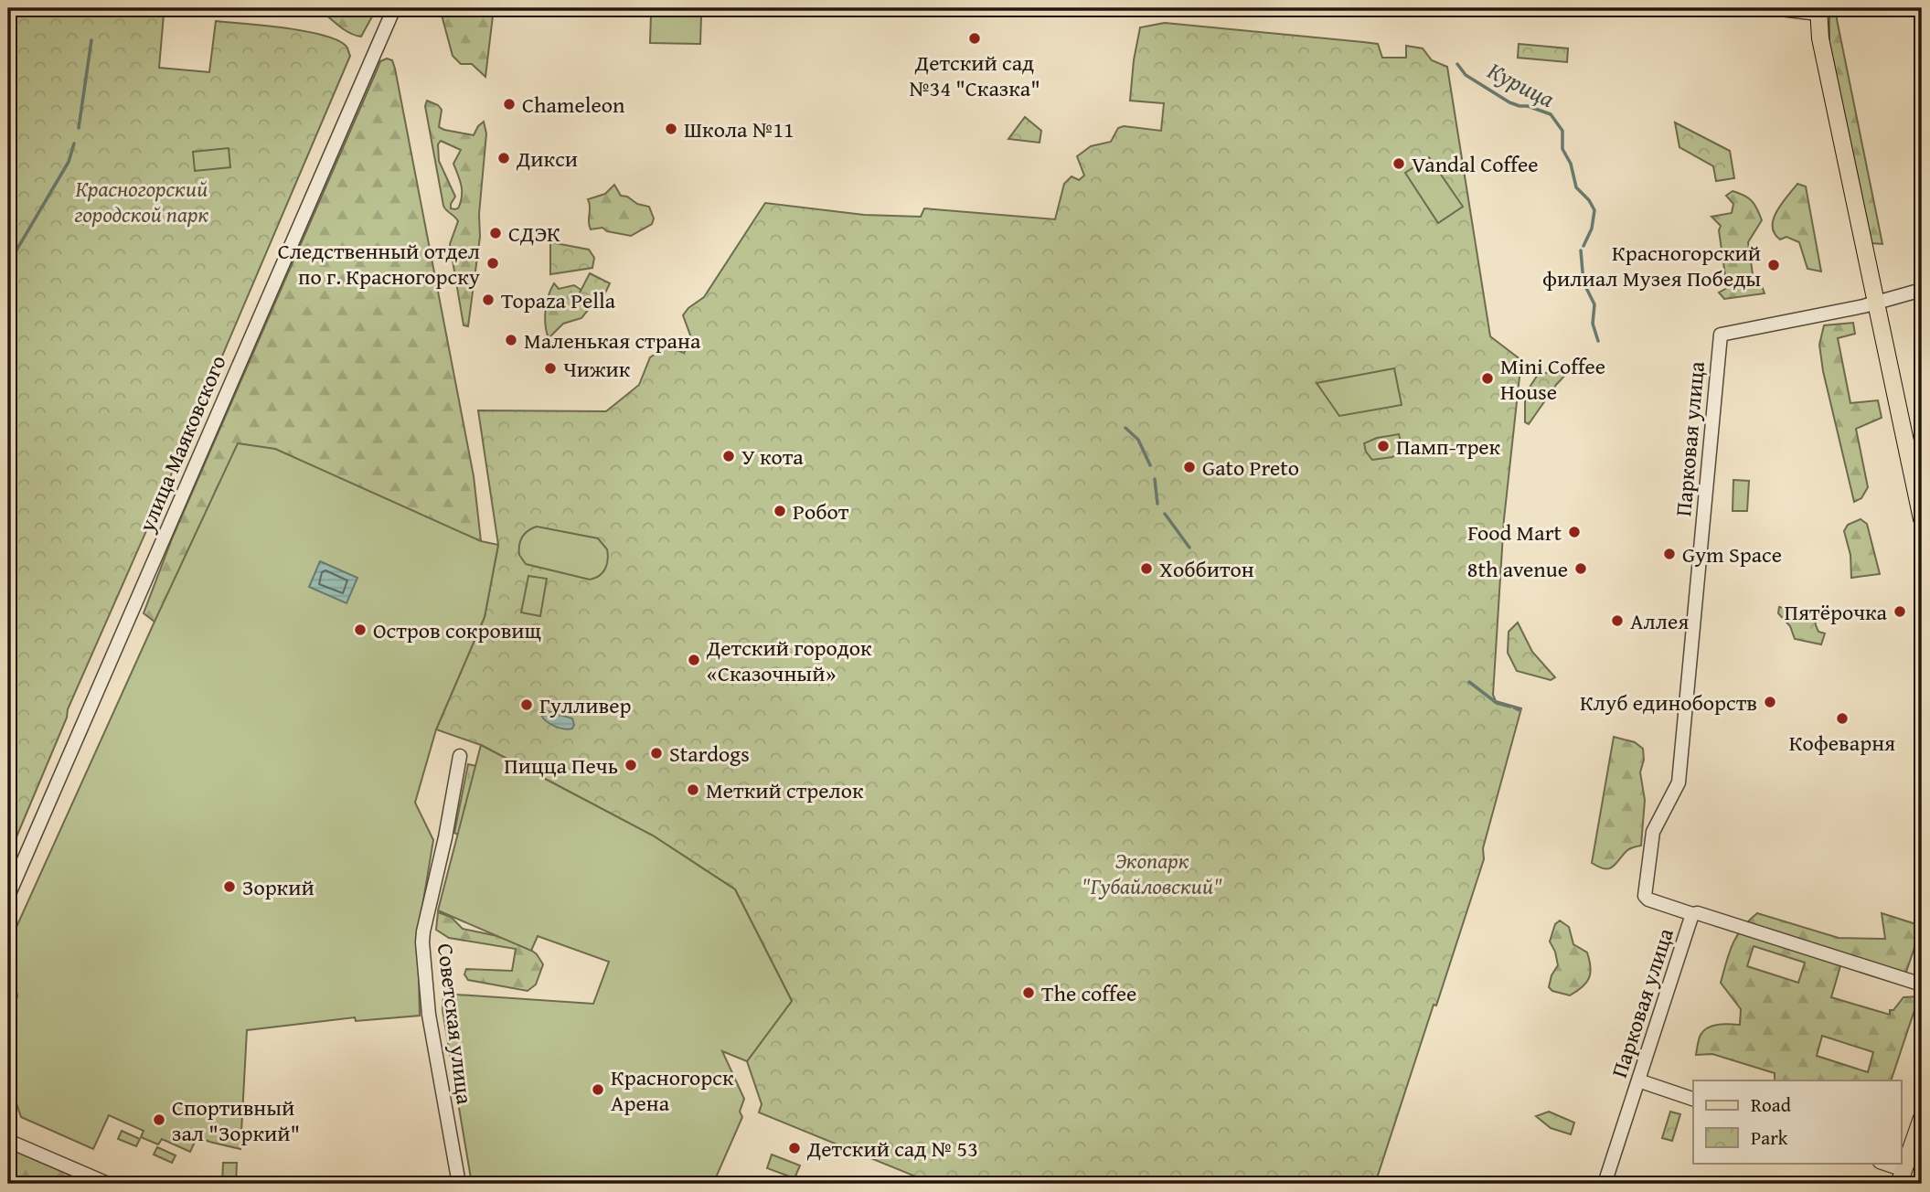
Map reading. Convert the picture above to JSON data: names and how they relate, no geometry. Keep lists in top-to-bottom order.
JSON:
{
  "streets": {
    "street": ["Парковая улица", "улица Маяковского", "Советская улица"]
  },
  "water": ["Курица"],
  "parks": ["Красногорский городской парк", "Экопарк \"Губайловский\""],
  "places": [
    "Детский сад №34 \"Сказка\"",
    "Chameleon",
    "Школа №11",
    "Дикси",
    "Vandal Coffee",
    "СДЭК",
    "Следственный отдел по г. Красногорску",
    "Красногорский филиал Музея Победы",
    "Topaza Pella",
    "Маленькая страна",
    "Чижик",
    "Mini Coffee House",
    "Памп-трек",
    "У кота",
    "Gato Preto",
    "Робот",
    "Food Mart",
    "Gym Space",
    "Хоббитон",
    "8th avenue",
    "Пятёрочка",
    "Аллея",
    "Остров сокровищ",
    "Детский городок «Сказочный»",
    "Клуб единоборств",
    "Гулливер",
    "Кофеварня",
    "Stardogs",
    "Пицца Печь",
    "Меткий стрелок",
    "Зоркий",
    "The coffee",
    "Красногорск Арена",
    "Спортивный зал \"Зоркий\"",
    "Детский сад № 53"
  ],
  "legend": ["Road", "Park"]
}
